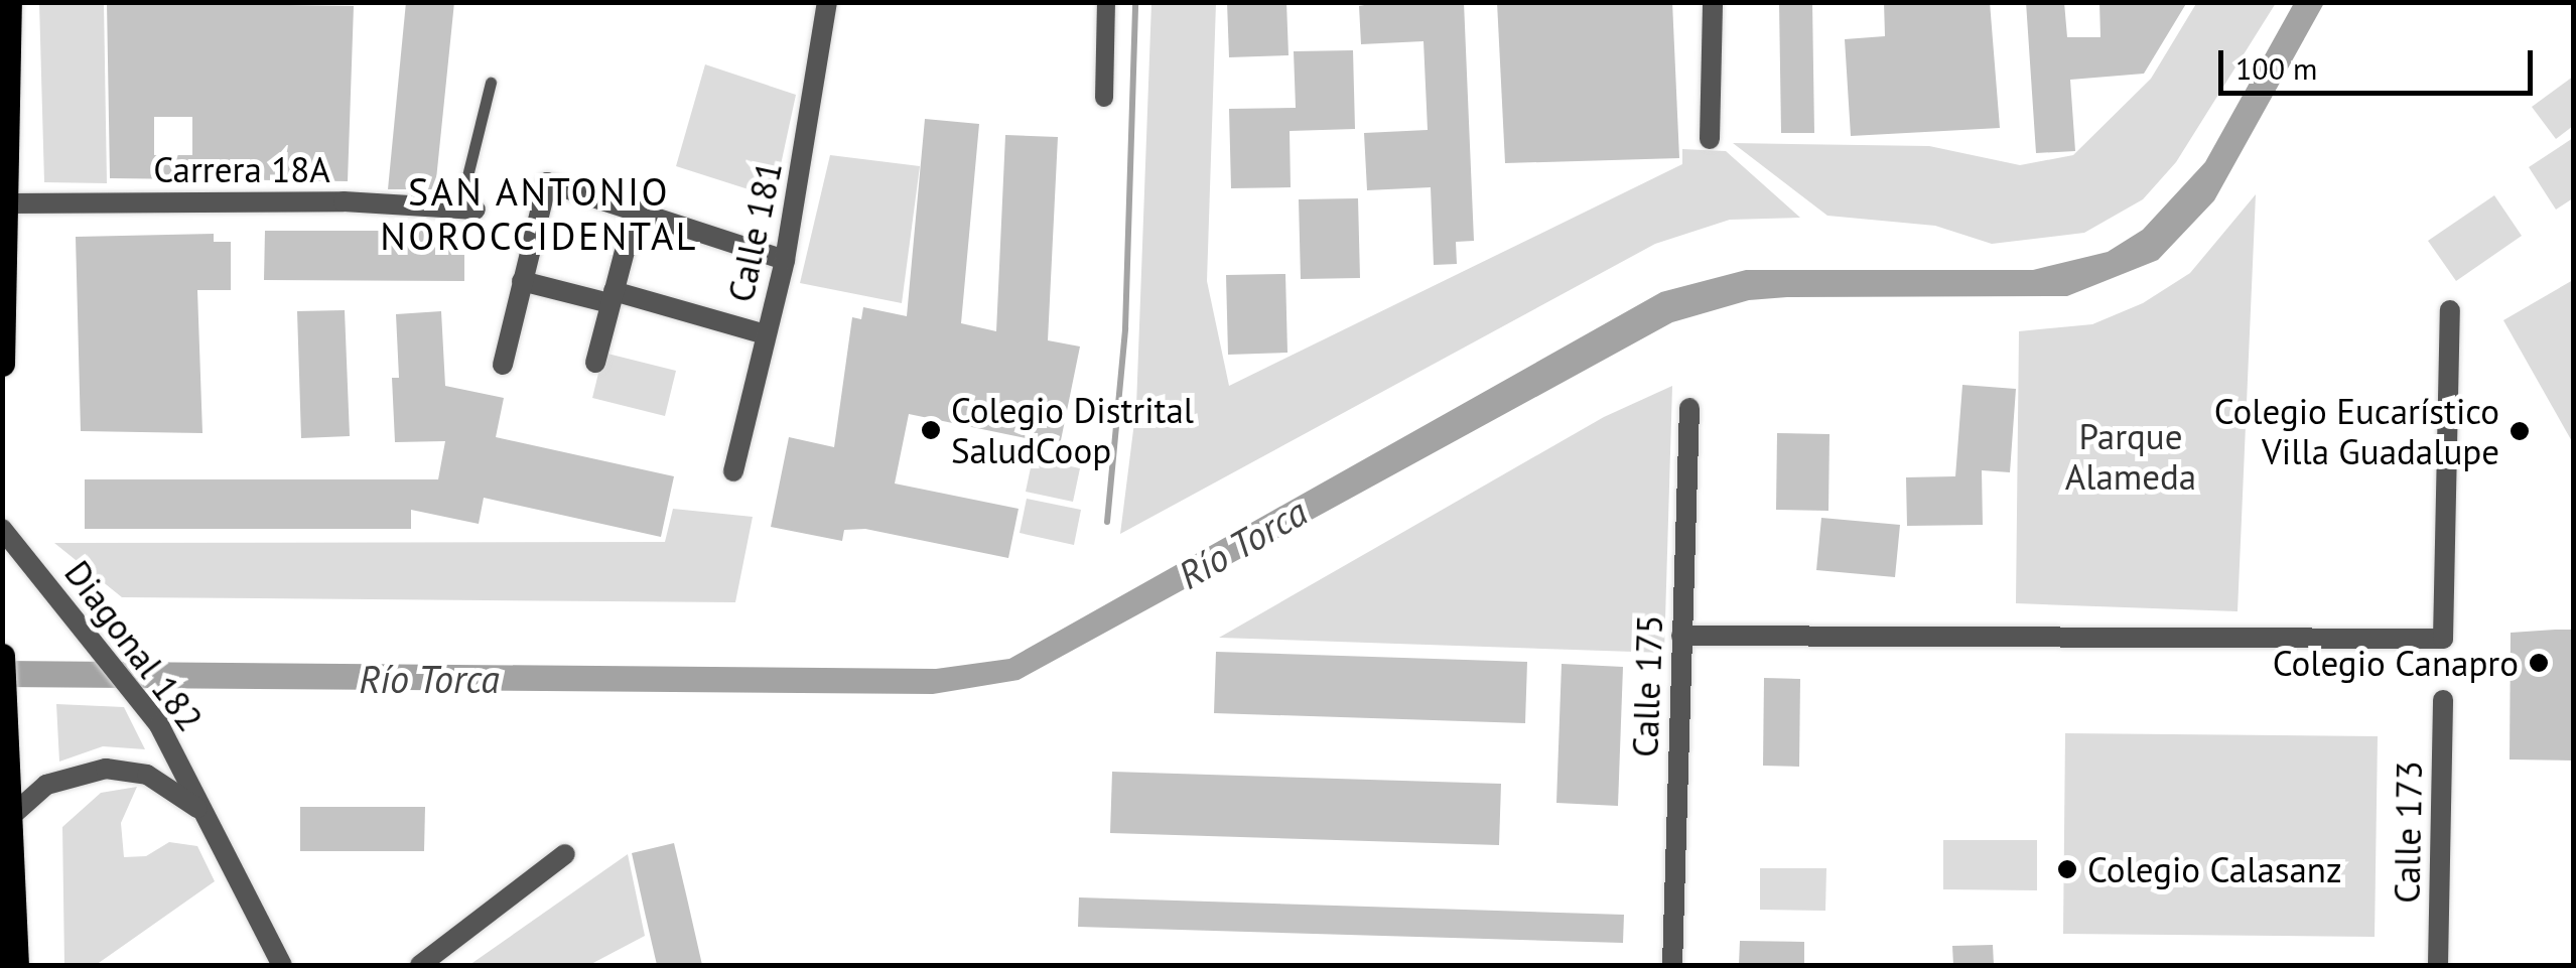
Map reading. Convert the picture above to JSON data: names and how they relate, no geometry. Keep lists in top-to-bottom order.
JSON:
{
  "streets": {
    "street": [
      "Carrera 18A",
      "Calle 181",
      "Diagonal 182",
      "Calle 175",
      "Calle 173"
    ]
  },
  "districts": ["SAN ANTONIO NOROCCIDENTAL"],
  "water": ["Río Torca"],
  "parks": ["Parque Alameda"],
  "places": [
    "Colegio Distrital SaludCoop",
    "Colegio Eucarístico Villa Guadalupe",
    "Colegio Canapro",
    "Colegio Calasanz"
  ],
  "scale_bar": "100 m"
}
